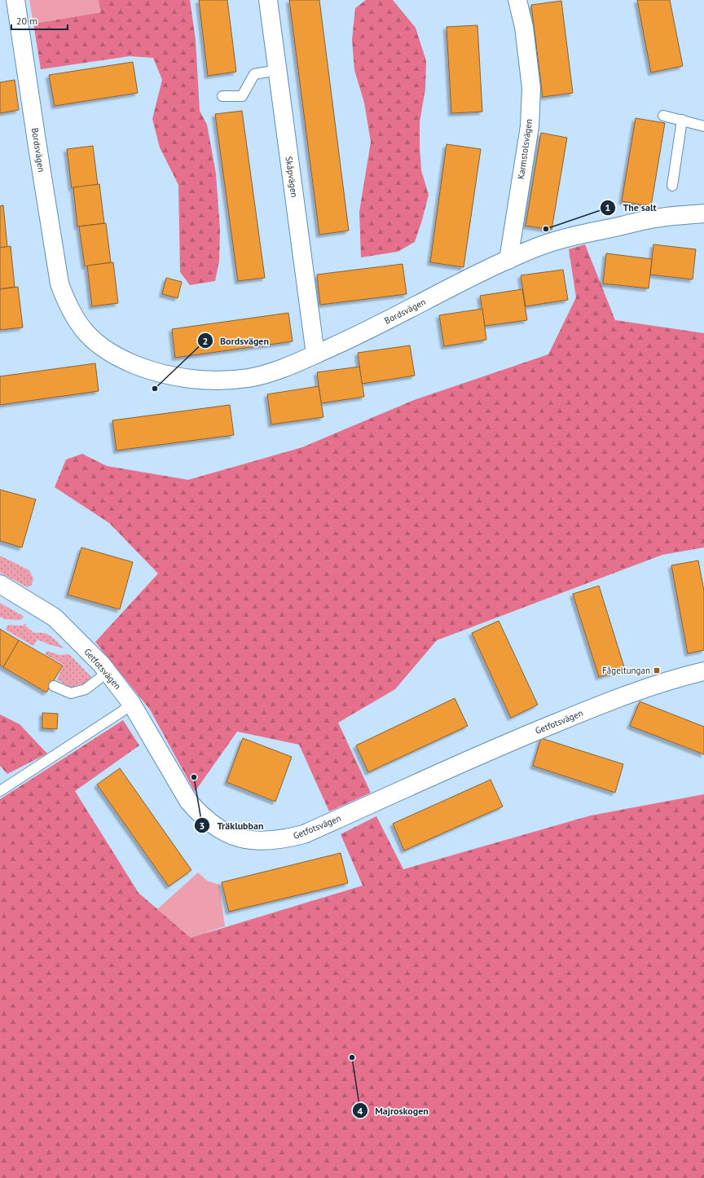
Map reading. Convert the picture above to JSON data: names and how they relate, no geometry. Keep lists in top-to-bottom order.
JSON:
{
  "streets": {
    "street": [
      "Karmstolsvägen",
      "Bordsvägen",
      "Skåpvägen",
      "Getfotsvägen"
    ]
  },
  "crossings": [
    ["Karmstolsvägen", "Bordsvägen"],
    ["Bordsvägen", "Skåpvägen"]
  ],
  "places": {
    "other": [
      "The salt",
      "Bordsvägen",
      "Träklubban",
      "Majroskogen"
    ],
    "transit": ["Fågeltungan"]
  },
  "scale_bar": "20 m"
}
